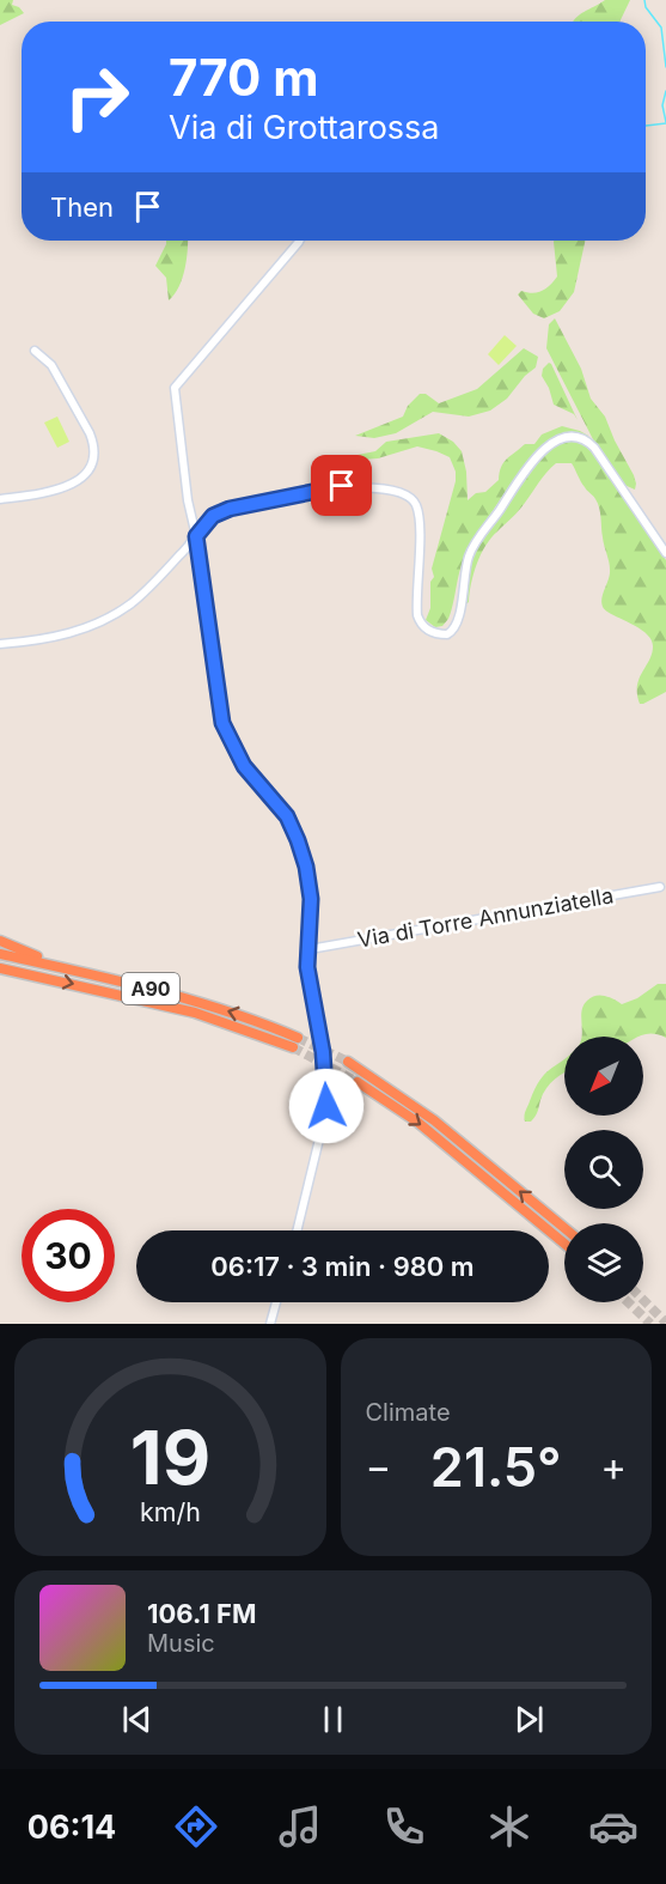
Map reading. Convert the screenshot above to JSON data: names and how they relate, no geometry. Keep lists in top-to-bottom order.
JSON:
{
  "streets": {
    "highway": ["A90"],
    "street": ["Via di Torre Annunziatella"]
  },
  "north": "bottom left",
  "page": {
    "turn": ["770 m", "Via di Grottarossa"],
    "then": "Then",
    "limit": "30",
    "trip": "06:17 · 3 min · 980 m",
    "tile": "Climate",
    "heat": ["−", "21.5°", "+"],
    "song": ["106.1 FM", "Music"],
    "tabs": "06:14",
    "gauge": ["19", "km/h"]
  }
}
